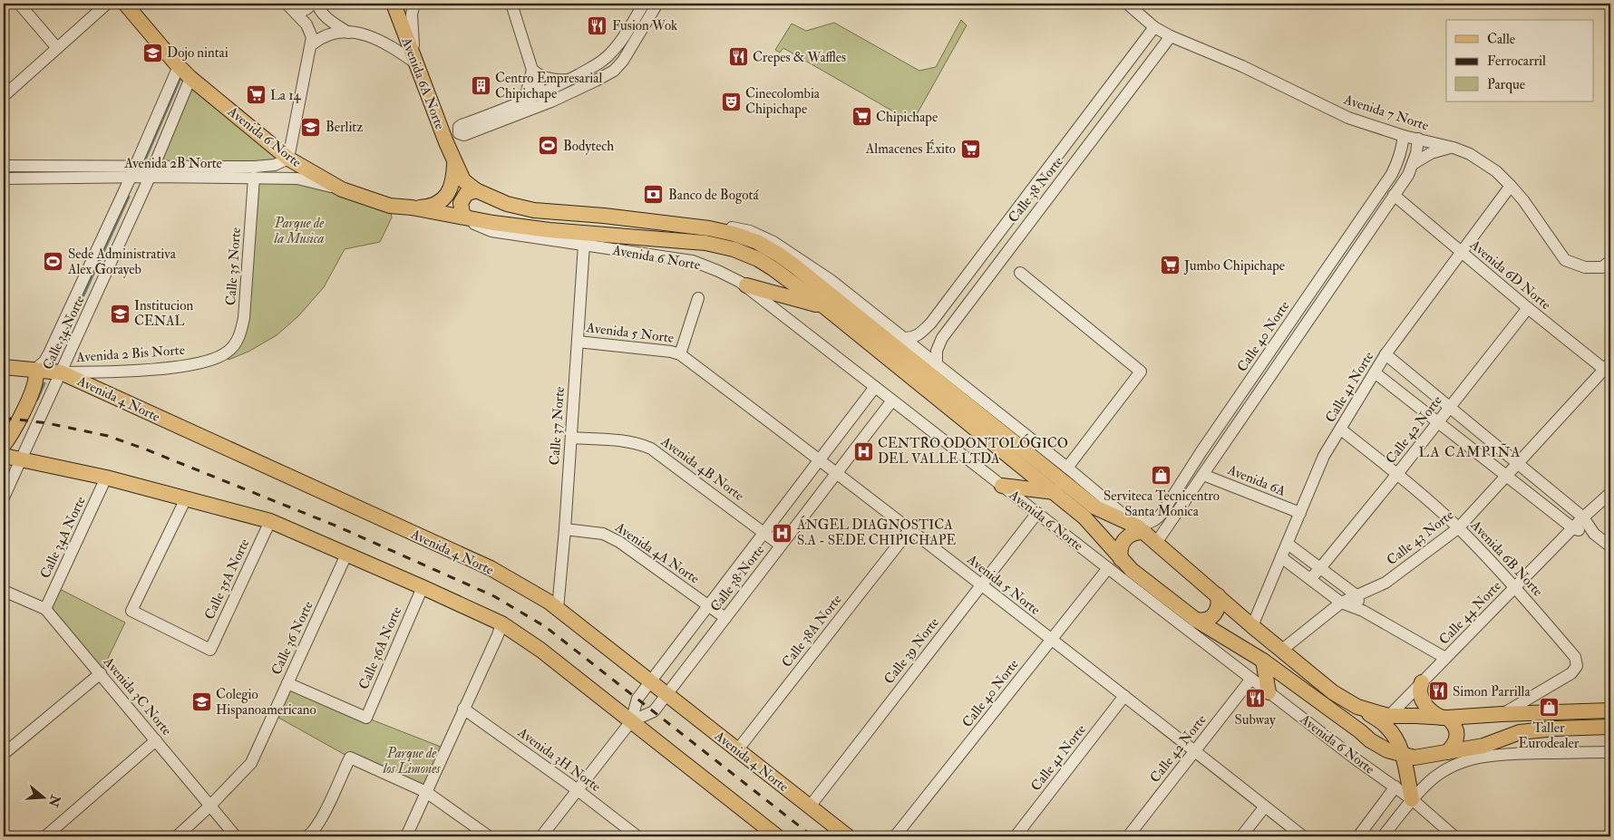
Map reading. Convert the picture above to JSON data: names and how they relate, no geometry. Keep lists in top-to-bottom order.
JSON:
{
  "streets": {
    "main road": ["Avenida 6A Norte", "Avenida 6 Norte", "Avenida 4 Norte"],
    "street": [
      "Avenida 7 Norte",
      "Avenida 2B Norte",
      "Calle 38 Norte",
      "Calle 35 Norte",
      "Avenida 6D Norte",
      "Calle 34 Norte",
      "Avenida 5 Norte",
      "Calle 40 Norte",
      "Avenida 2 Bis Norte",
      "Calle 41 Norte",
      "Calle 37 Norte",
      "Calle 42 Norte",
      "Avenida 4B Norte",
      "Avenida 6A",
      "Calle 34A Norte",
      "Calle 43 Norte",
      "Avenida 4A Norte",
      "Avenida 6B Norte",
      "Calle 35A Norte",
      "Calle 44 Norte",
      "Calle 38A Norte",
      "Calle 36 Norte",
      "Calle 36A Norte",
      "Calle 39 Norte",
      "Avenida 3C Norte",
      "Avenida 3H Norte"
    ]
  },
  "crossings": [
    ["Avenida 7 Norte", "Calle 38 Norte"],
    ["Avenida 7 Norte", "Calle 40 Norte"],
    ["Avenida 7 Norte", "Calle 41 Norte"],
    ["Avenida 6 Norte", "Avenida 2B Norte"],
    ["Avenida 6 Norte", "Calle 38 Norte"],
    ["Avenida 6 Norte", "Calle 34 Norte"],
    ["Avenida 6 Norte", "Calle 40 Norte"],
    ["Avenida 6 Norte", "Calle 37 Norte"],
    ["Avenida 6 Norte", "Calle 42 Norte"],
    ["Avenida 6 Norte", "Calle 39 Norte"],
    ["Avenida 2B Norte", "Calle 35 Norte"],
    ["Avenida 2B Norte", "Calle 34 Norte"],
    ["Calle 38 Norte", "Avenida 5 Norte"],
    ["Calle 38 Norte", "Avenida 4 Norte"],
    ["Calle 38 Norte", "Avenida 4B Norte"],
    ["Calle 38 Norte", "Avenida 4A Norte"],
    ["Calle 38 Norte", "Avenida 3H Norte"],
    ["Calle 35 Norte", "Avenida 2 Bis Norte"],
    ["Avenida 6D Norte", "Calle 40 Norte"],
    ["Avenida 6D Norte", "Calle 41 Norte"],
    ["Avenida 6D Norte", "Calle 42 Norte"],
    ["Avenida 6D Norte", "Calle 43 Norte"],
    ["Calle 34 Norte", "Avenida 2 Bis Norte"],
    ["Calle 34 Norte", "Avenida 4 Norte"],
    ["Avenida 5 Norte", "Calle 40 Norte"],
    ["Avenida 5 Norte", "Calle 41 Norte"],
    ["Avenida 5 Norte", "Calle 37 Norte"],
    ["Avenida 5 Norte", "Calle 42 Norte"],
    ["Avenida 5 Norte", "Calle 38A Norte"],
    ["Avenida 5 Norte", "Calle 39 Norte"],
    ["Calle 40 Norte", "Avenida 6A"],
    ["Avenida 2 Bis Norte", "Avenida 4 Norte"],
    ["Calle 41 Norte", "Avenida 6A"],
    ["Calle 41 Norte", "Avenida 6B Norte"],
    ["Avenida 4 Norte", "Calle 37 Norte"],
    ["Avenida 4 Norte", "Calle 38A Norte"],
    ["Avenida 4 Norte", "Calle 39 Norte"],
    ["Calle 37 Norte", "Avenida 4B Norte"],
    ["Calle 37 Norte", "Avenida 4A Norte"],
    ["Calle 42 Norte", "Avenida 6B Norte"],
    ["Calle 34A Norte", "Avenida 3C Norte"],
    ["Calle 43 Norte", "Avenida 6B Norte"],
    ["Avenida 6B Norte", "Calle 44 Norte"],
    ["Calle 36 Norte", "Calle 36A Norte"],
    ["Calle 36 Norte", "Avenida 3C Norte"]
  ],
  "districts": ["LA CAMPIÑA"],
  "parks": ["Parque de la Musica", "Parque de los Limones"],
  "places": {
    "restaurant": [
      "Fusion Wok",
      "Crepes & Waffles",
      "Simon Parrilla",
      "Subway"
    ],
    "school or university": [
      "Dojo nintai",
      "Berlitz",
      "Institucion CENAL",
      "Colegio Hispanoamericano"
    ],
    "building": ["Centro Empresarial Chipichape"],
    "supermarket": [
      "La 14",
      "Chipichape",
      "Almacenes Éxito",
      "Jumbo Chipichape"
    ],
    "theatre": ["Cinecolombia Chipichape"],
    "sports": ["Bodytech", "Sede Administrativa Alex Gorayeb"],
    "bank": ["Banco de Bogotá"],
    "hospital": ["CENTRO ODONTOLÓGICO DEL VALLE LTDA", "ÁNGEL DIAGNOSTICA S.A - SEDE CHIPICHAPE"],
    "shop": ["Serviteca Tecnicentro Santa Monica", "Taller Eurodealer"]
  },
  "legend": ["Calle", "Ferrocarril", "Parque"],
  "north": "right"
}
